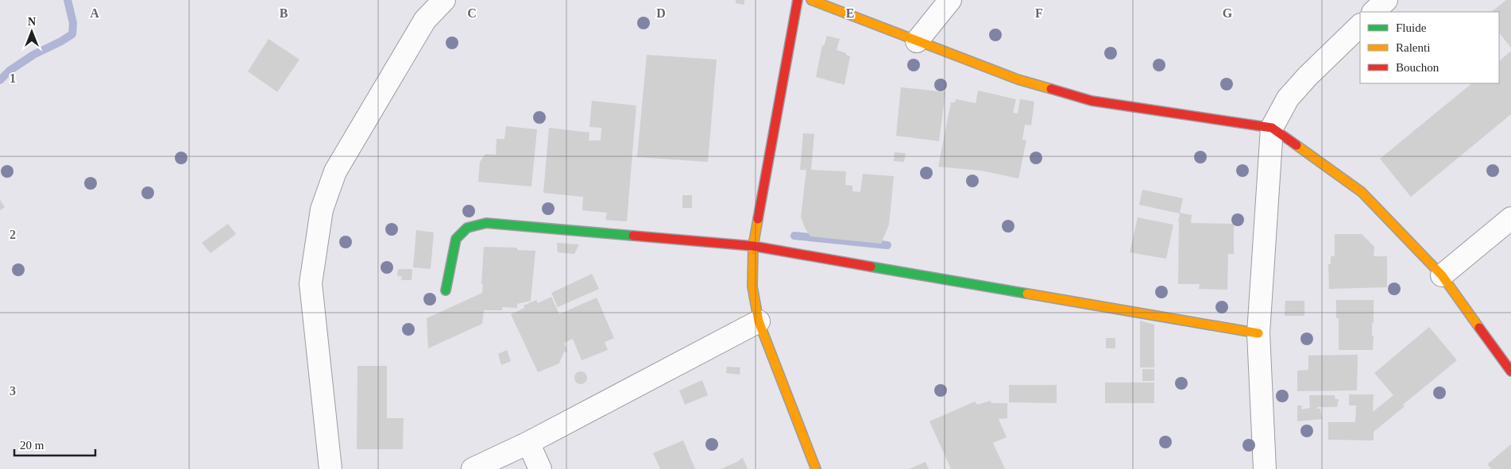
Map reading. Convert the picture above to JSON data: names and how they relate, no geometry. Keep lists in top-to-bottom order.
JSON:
{
  "legend": ["Fluide", "Ralenti", "Bouchon"],
  "scale_bar": "20 m",
  "north": "top",
  "grid": {
    "columns": [
      "A",
      "B",
      "C",
      "D",
      "E",
      "F",
      "G"
    ],
    "rows": ["1", "2", "3"]
  }
}
